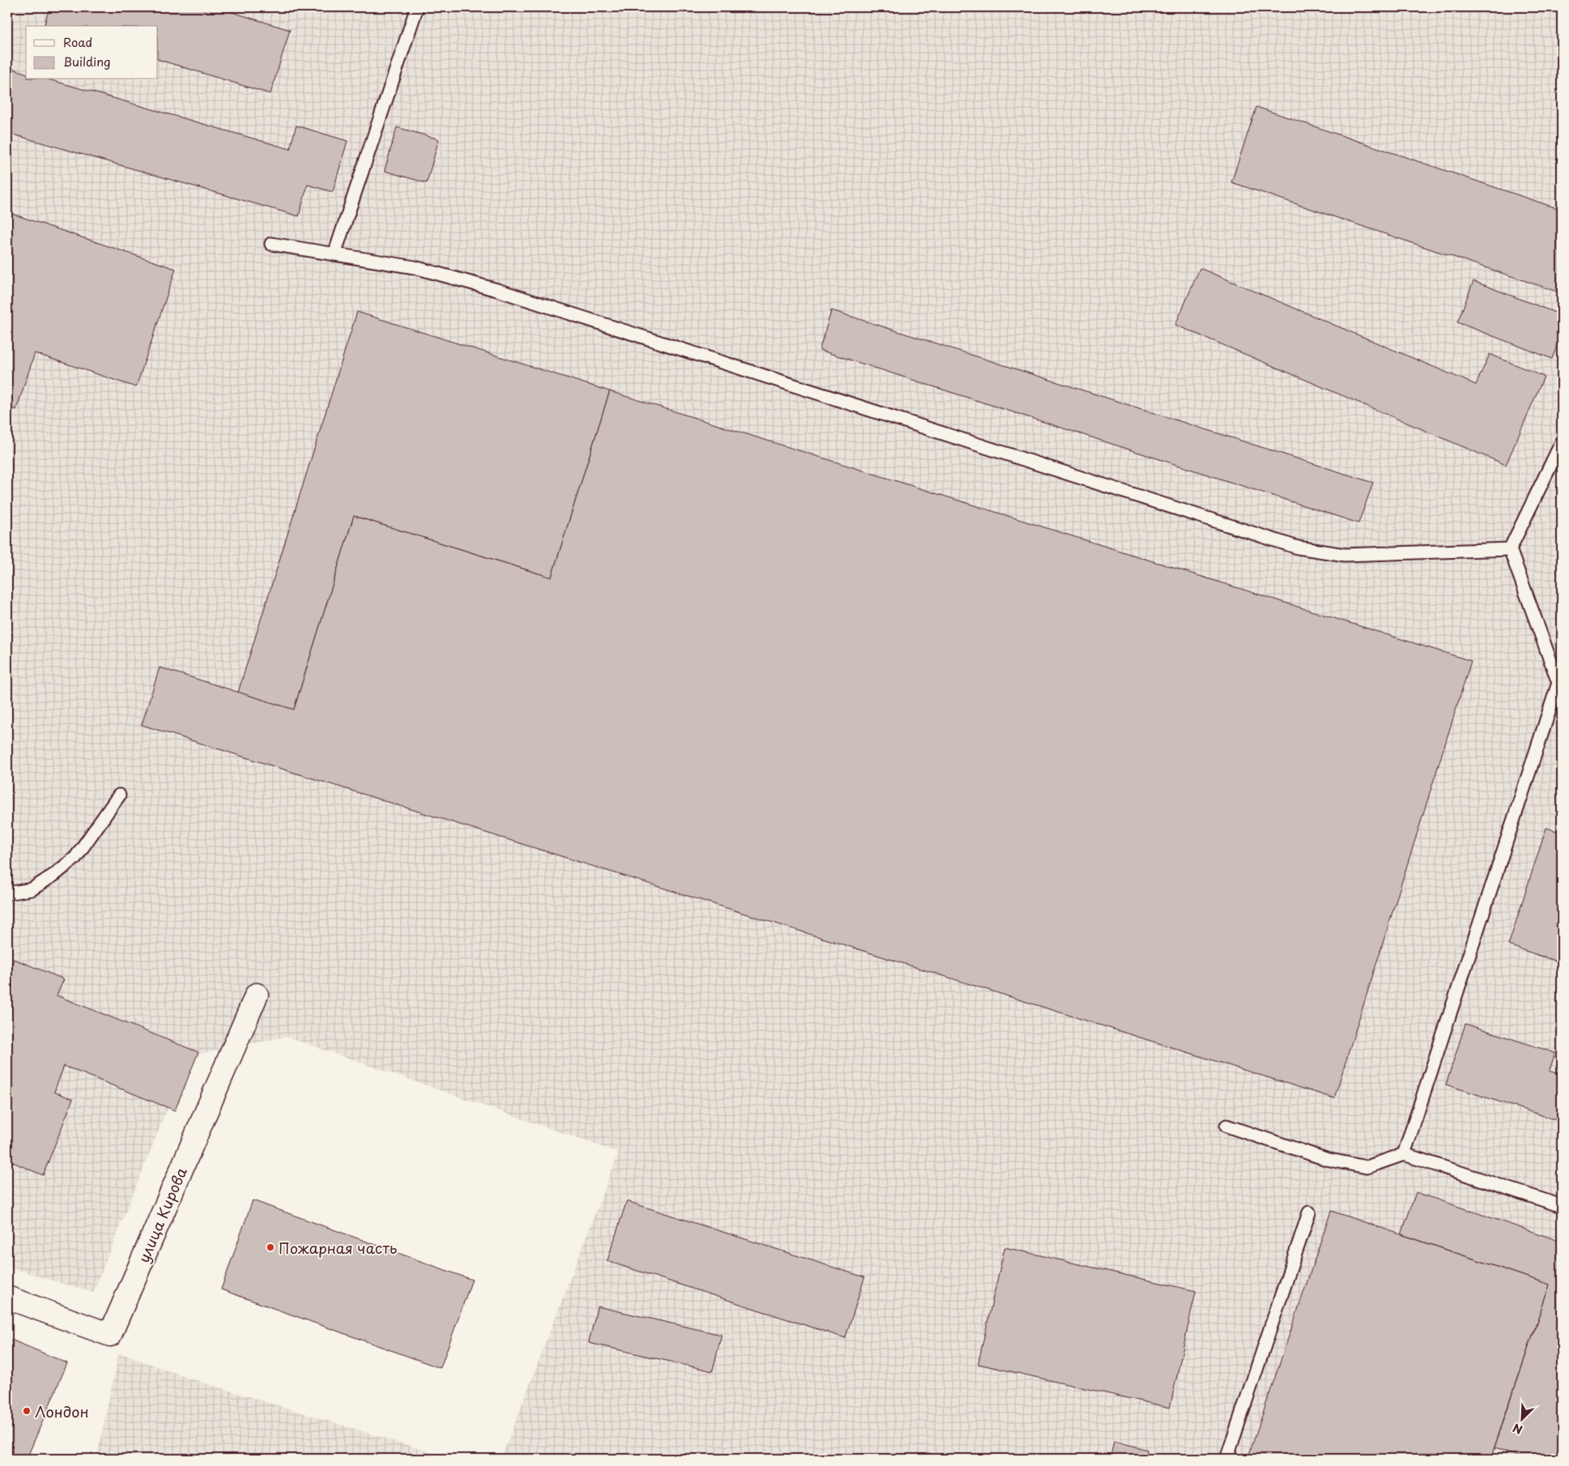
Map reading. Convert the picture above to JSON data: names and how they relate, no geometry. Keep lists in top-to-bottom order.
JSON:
{
  "streets": {
    "street": ["улица Кирова"]
  },
  "places": ["Пожарная часть", "Лондон"],
  "legend": ["Road", "Building"],
  "north": "bottom left"
}
